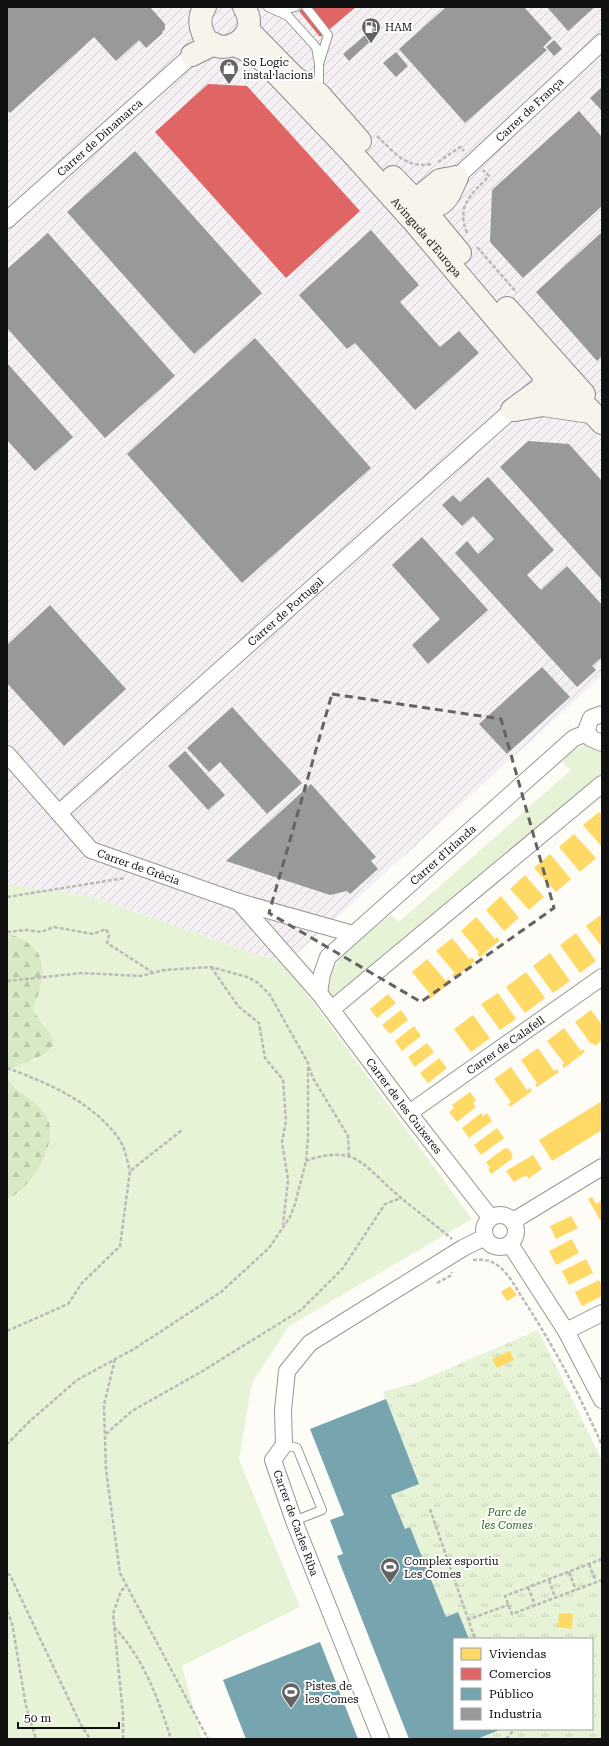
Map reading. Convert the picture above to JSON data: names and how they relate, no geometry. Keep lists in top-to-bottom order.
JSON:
{
  "streets": {
    "street": [
      "Carrer de França",
      "Carrer de Dinamarca",
      "Avinguda d'Europa",
      "Carrer de Portugal",
      "Carrer d'Irlanda",
      "Carrer de Grècia",
      "Carrer de Calafell",
      "Carrer de les Guixeres",
      "Carrer de Carles Riba"
    ]
  },
  "crossings": [
    ["Carrer de Portugal", "Carrer de Grècia"],
    ["Carrer d'Irlanda", "Carrer de Grècia"],
    ["Carrer d'Irlanda", "Carrer de les Guixeres"],
    ["Carrer de Grècia", "Carrer de les Guixeres"],
    ["Carrer de Calafell", "Carrer de les Guixeres"]
  ],
  "parks": ["Parc de les Comes"],
  "places": {
    "fuel station": ["HAM"],
    "shop": ["So Logic instal·lacions"],
    "sports": ["Complex esportiu Les Comes", "Pistes de les Comes"]
  },
  "legend": [
    "Viviendas",
    "Comercios",
    "Público",
    "Industria"
  ],
  "scale_bar": "50 m"
}
